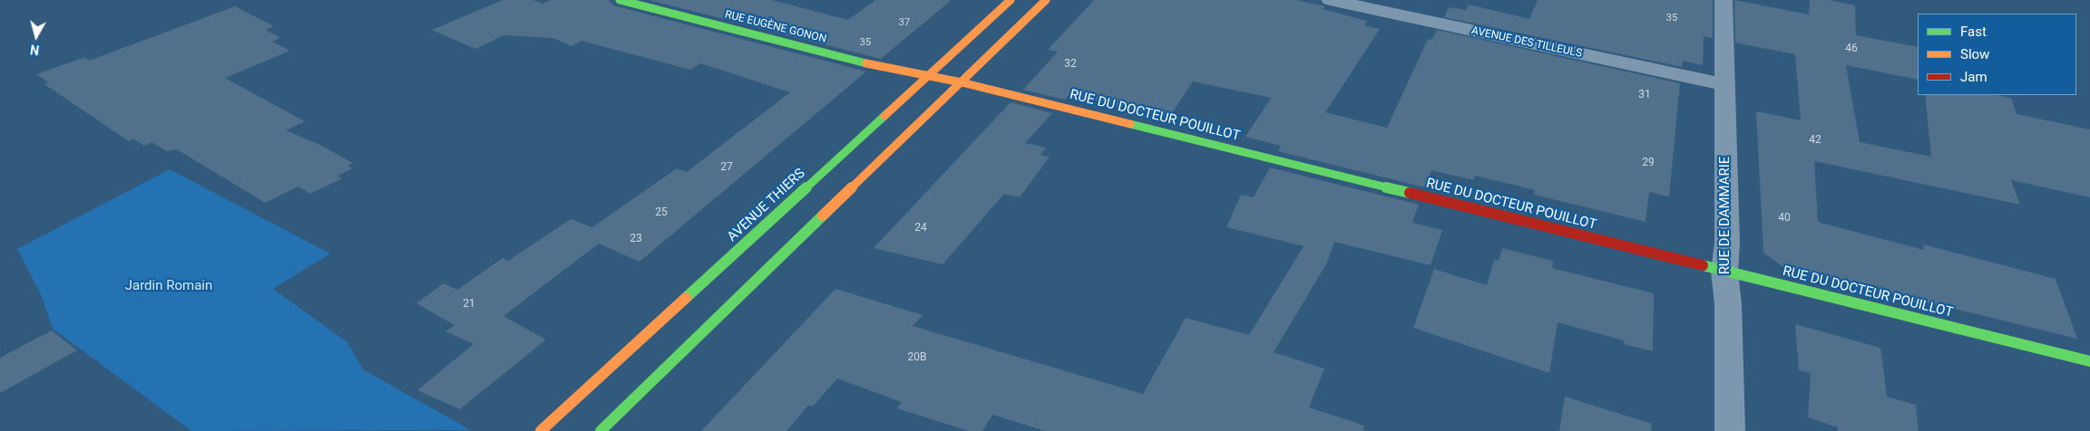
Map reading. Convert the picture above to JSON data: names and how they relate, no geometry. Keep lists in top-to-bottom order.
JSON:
{
  "streets": {
    "main road": ["RUE EUGÈNE GONON", "RUE DU DOCTEUR POUILLOT", "AVENUE THIERS"],
    "street": ["AVENUE DES TILLEULS", "RUE DE DAMMARIE"]
  },
  "crossings": [
    ["RUE EUGÈNE GONON", "RUE DU DOCTEUR POUILLOT"],
    ["RUE EUGÈNE GONON", "AVENUE THIERS"],
    ["AVENUE DES TILLEULS", "RUE DE DAMMARIE"],
    ["RUE DU DOCTEUR POUILLOT", "AVENUE THIERS"],
    ["RUE DU DOCTEUR POUILLOT", "RUE DE DAMMARIE"]
  ],
  "parks": ["Jardin Romain"],
  "house_numbers": [
    "35",
    "37",
    "35",
    "46",
    "32",
    "31",
    "42",
    "29",
    "27",
    "25",
    "40",
    "24",
    "23",
    "21",
    "20B"
  ],
  "legend": ["Fast", "Slow", "Jam"],
  "north": "bottom"
}
